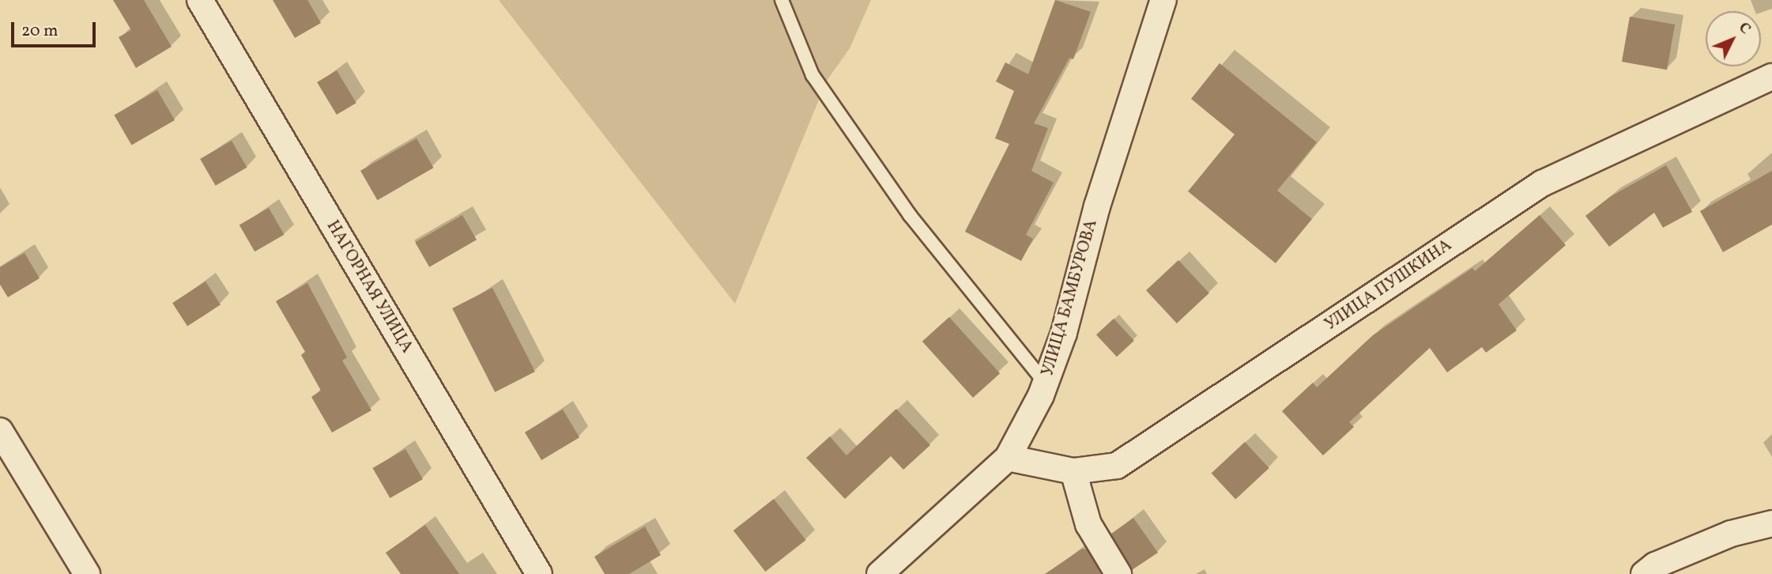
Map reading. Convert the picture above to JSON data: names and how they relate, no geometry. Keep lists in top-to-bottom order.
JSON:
{
  "streets": {
    "street": ["УЛИЦА ПУШКИНА", "НАГОРНАЯ УЛИЦА", "УЛИЦА БАМБУРОВА"]
  },
  "crossings": [
    ["УЛИЦА ПУШКИНА", "УЛИЦА БАМБУРОВА"]
  ],
  "scale_bar": "20 m",
  "north": "top right"
}
